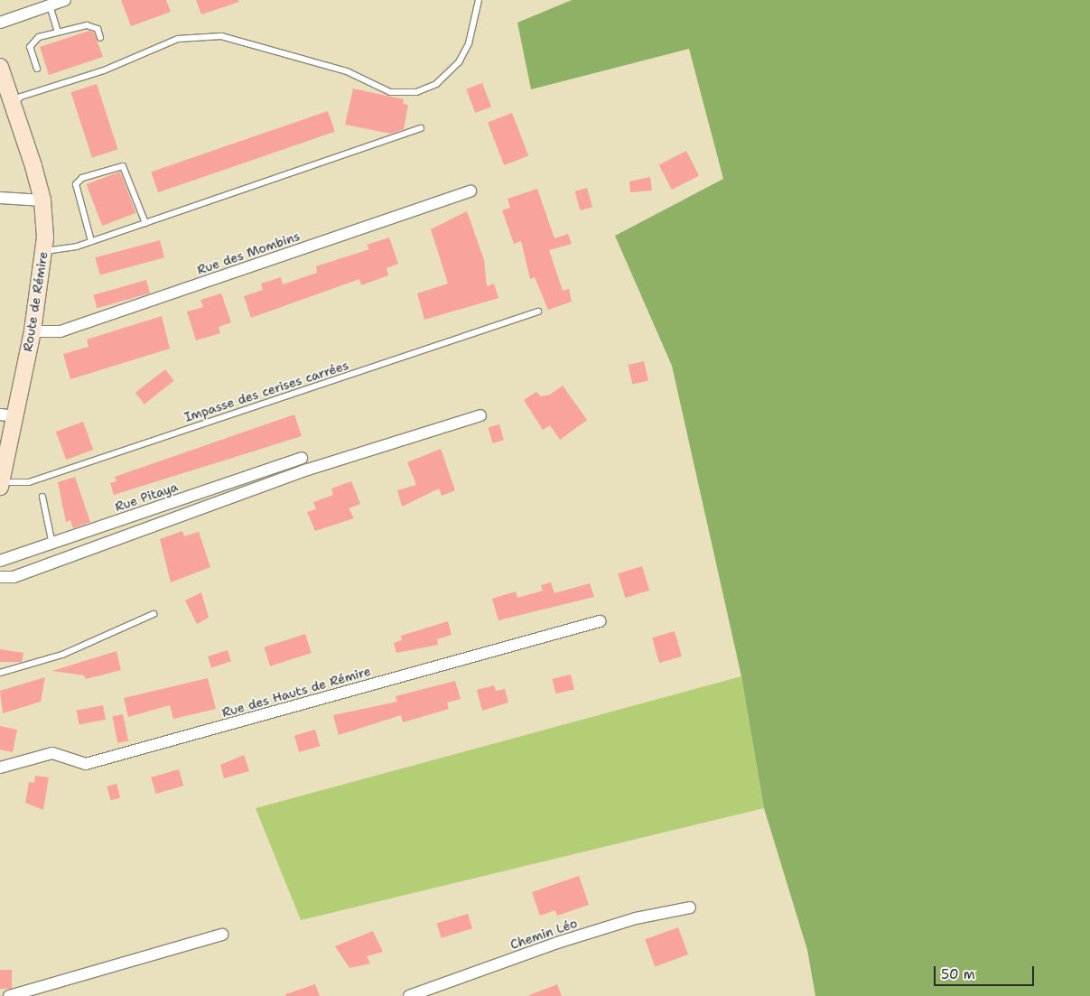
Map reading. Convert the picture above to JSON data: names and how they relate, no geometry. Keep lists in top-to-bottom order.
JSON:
{
  "streets": {
    "main road": ["Route de Rémire"],
    "street": [
      "Rue des Mombins",
      "Rue Pitaya",
      "Rue des Hauts de Rémire",
      "Chemin Léo"
    ],
    "lane": ["Impasse des cerises carrées"]
  },
  "crossings": [
    ["Rue des Mombins", "Route de Rémire"],
    ["Route de Rémire", "Impasse des cerises carrées"]
  ],
  "scale_bar": "50 m"
}
